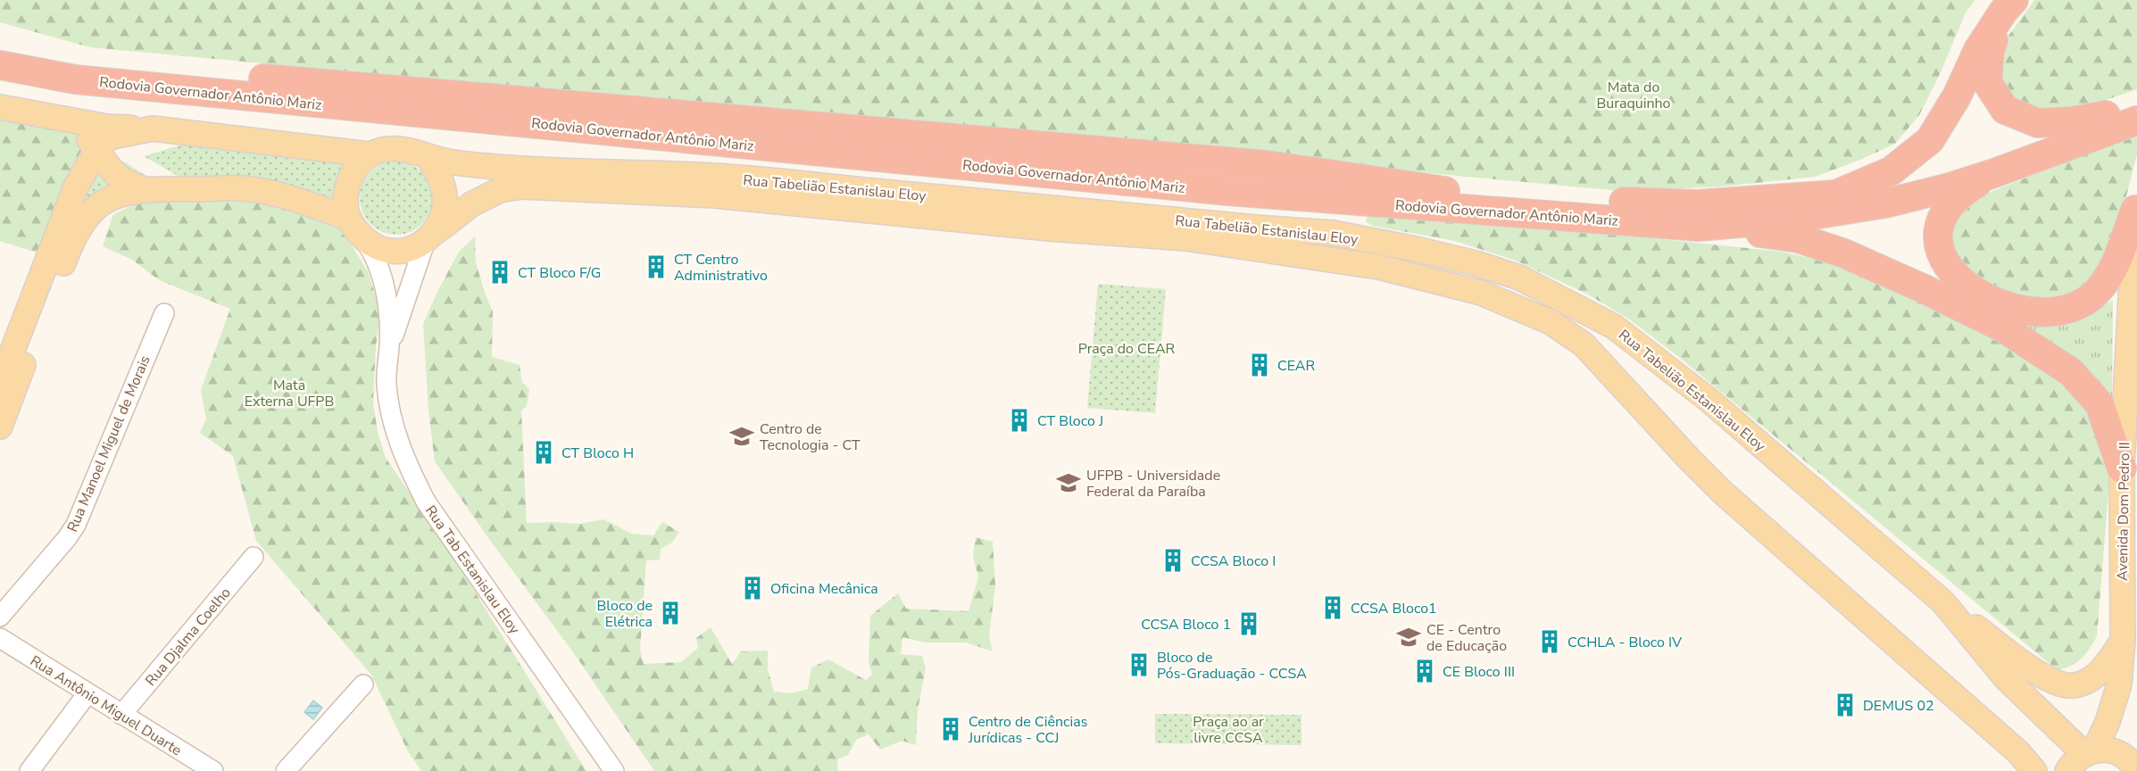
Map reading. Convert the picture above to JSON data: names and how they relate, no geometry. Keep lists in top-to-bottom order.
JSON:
{
  "streets": {
    "highway": ["Rodovia Governador Antônio Mariz"],
    "main road": ["Rua Tabelião Estanislau Eloy", "Avenida Dom Pedro II"],
    "street": [
      "Rua Manoel Miguel de Morais",
      "Rua Tab Estanislau Eloy",
      "Rua Djalma Coelho",
      "Rua Antônio Miguel Duarte"
    ]
  },
  "crossings": [
    ["Rua Tabelião Estanislau Eloy", "Avenida Dom Pedro II"],
    ["Rua Tabelião Estanislau Eloy", "Rua Tab Estanislau Eloy"],
    ["Rua Djalma Coelho", "Rua Antônio Miguel Duarte"]
  ],
  "parks": [
    "Mata do Buraquinho",
    "Praça do CEAR",
    "Mata Externa UFPB",
    "Praça ao ar livre CCSA"
  ],
  "places": {
    "building": [
      "CT Centro Administrativo",
      "CT Bloco F/G",
      "CEAR",
      "CT Bloco J",
      "CT Bloco H",
      "CCSA Bloco I",
      "Oficina Mecânica",
      "CCSA Bloco1",
      "Bloco de Elétrica",
      "CCSA Bloco 1",
      "CCHLA - Bloco IV",
      "Bloco de Pós-Graduação - CCSA",
      "CE Bloco III",
      "DEMUS 02",
      "Centro de Ciências Jurídicas - CCJ"
    ],
    "school or university": ["Centro de Tecnologia - CT", "UFPB - Universidade Federal da Paraíba", "CE - Centro de Educação"]
  }
}
